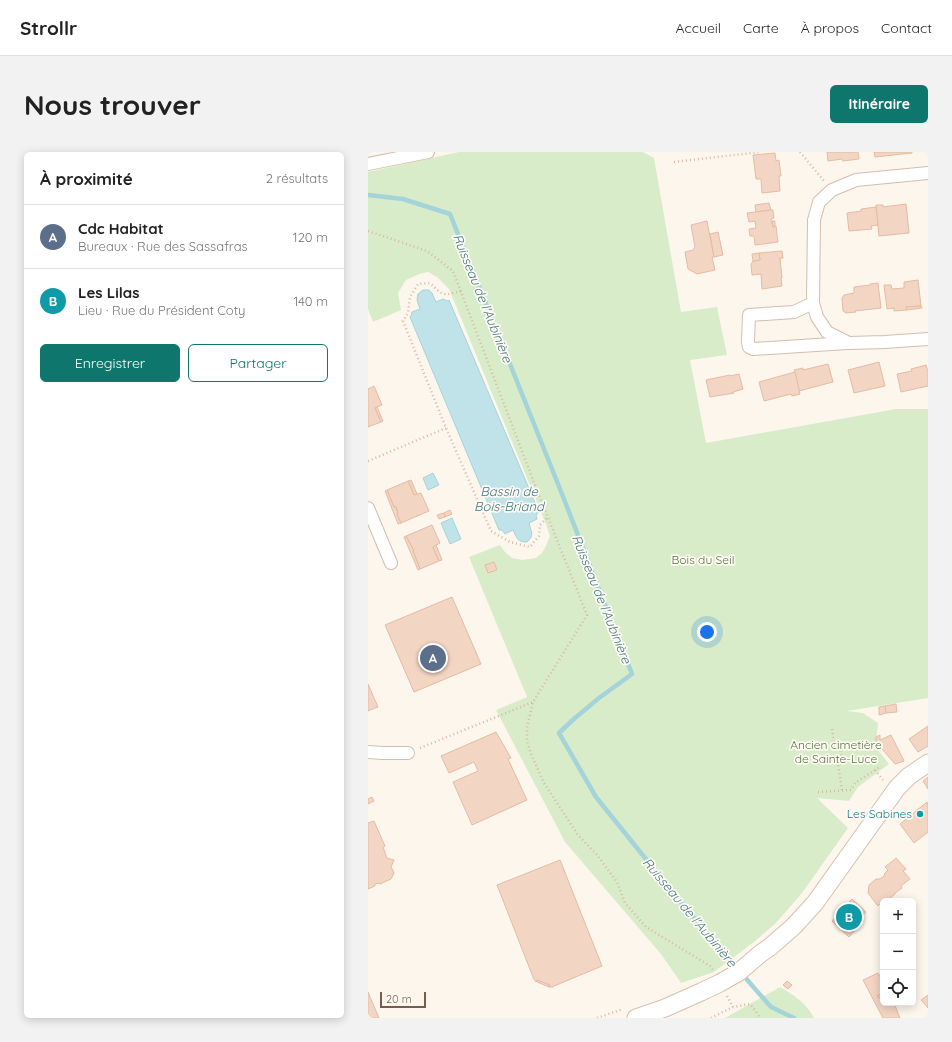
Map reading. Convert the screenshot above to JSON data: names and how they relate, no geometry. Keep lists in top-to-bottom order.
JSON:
{
  "water": ["Ruisseau de l'Aubinière", "Bassin de Bois-Briand"],
  "parks": ["Bois du Seil", "Ancien cimetière de Sainte-Luce"],
  "places": ["Les Sabines"],
  "scale_bar": "20 m",
  "page": {
    "header": "Strollr",
    "nav": [
      "Accueil",
      "Carte",
      "À propos",
      "Contact"
    ],
    "buttons": [
      "Itinéraire",
      ["Enregistrer", "Partager"]
    ],
    "title": "Nous trouver",
    "heading": ["À proximité", "2 résultats"],
    "list": [
      {
        "mark": "A",
        "name": "Cdc Habitat",
        "note": "Bureaux · Rue des Sassafras",
        "value": "120 m"
      },
      {
        "mark": "B",
        "name": "Les Lilas",
        "note": "Lieu · Rue du Président Coty",
        "value": "140 m"
      }
    ],
    "pins": ["A", "B"],
    "map_buttons": ["+", "−"],
    "scale": "20 m"
  }
}
